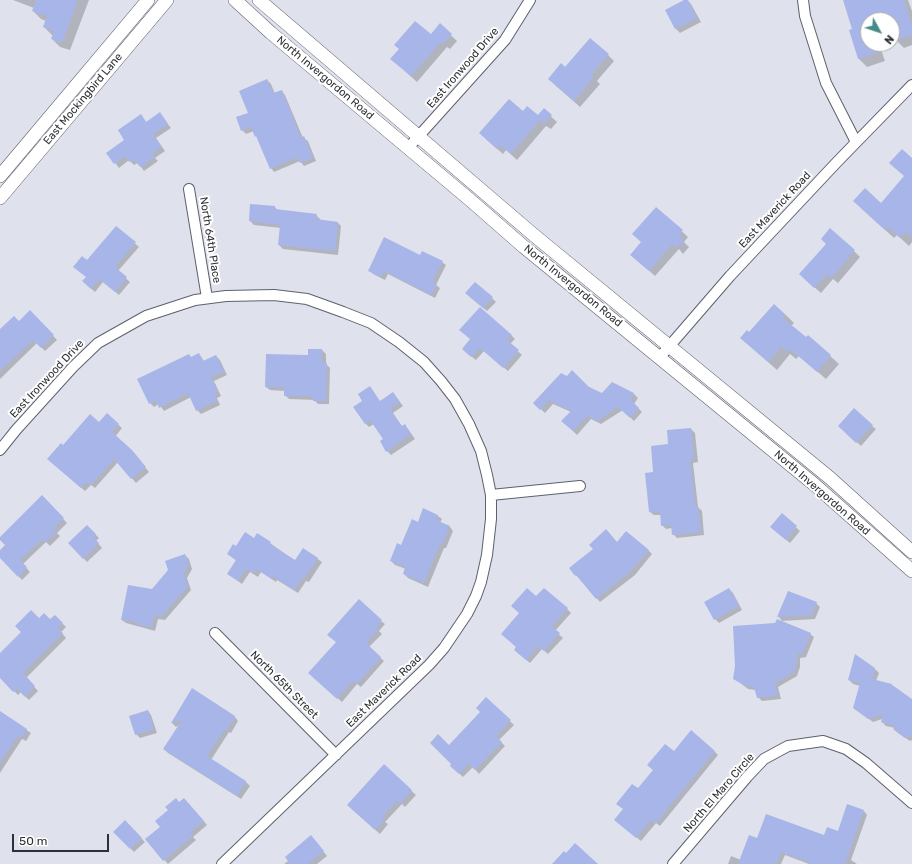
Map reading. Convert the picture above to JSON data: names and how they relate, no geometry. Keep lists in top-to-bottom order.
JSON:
{
  "streets": {
    "street": [
      "East Ironwood Drive",
      "North Invergordon Road",
      "East Mockingbird Lane",
      "East Maverick Road",
      "North 64th Place",
      "North 65th Street",
      "North El Maro Circle"
    ]
  },
  "crossings": [
    ["East Ironwood Drive", "North Invergordon Road"],
    ["East Ironwood Drive", "North 64th Place"],
    ["North Invergordon Road", "East Maverick Road"],
    ["East Maverick Road", "North 64th Place"],
    ["East Maverick Road", "North 65th Street"]
  ],
  "scale_bar": "50 m",
  "north": "bottom right"
}
